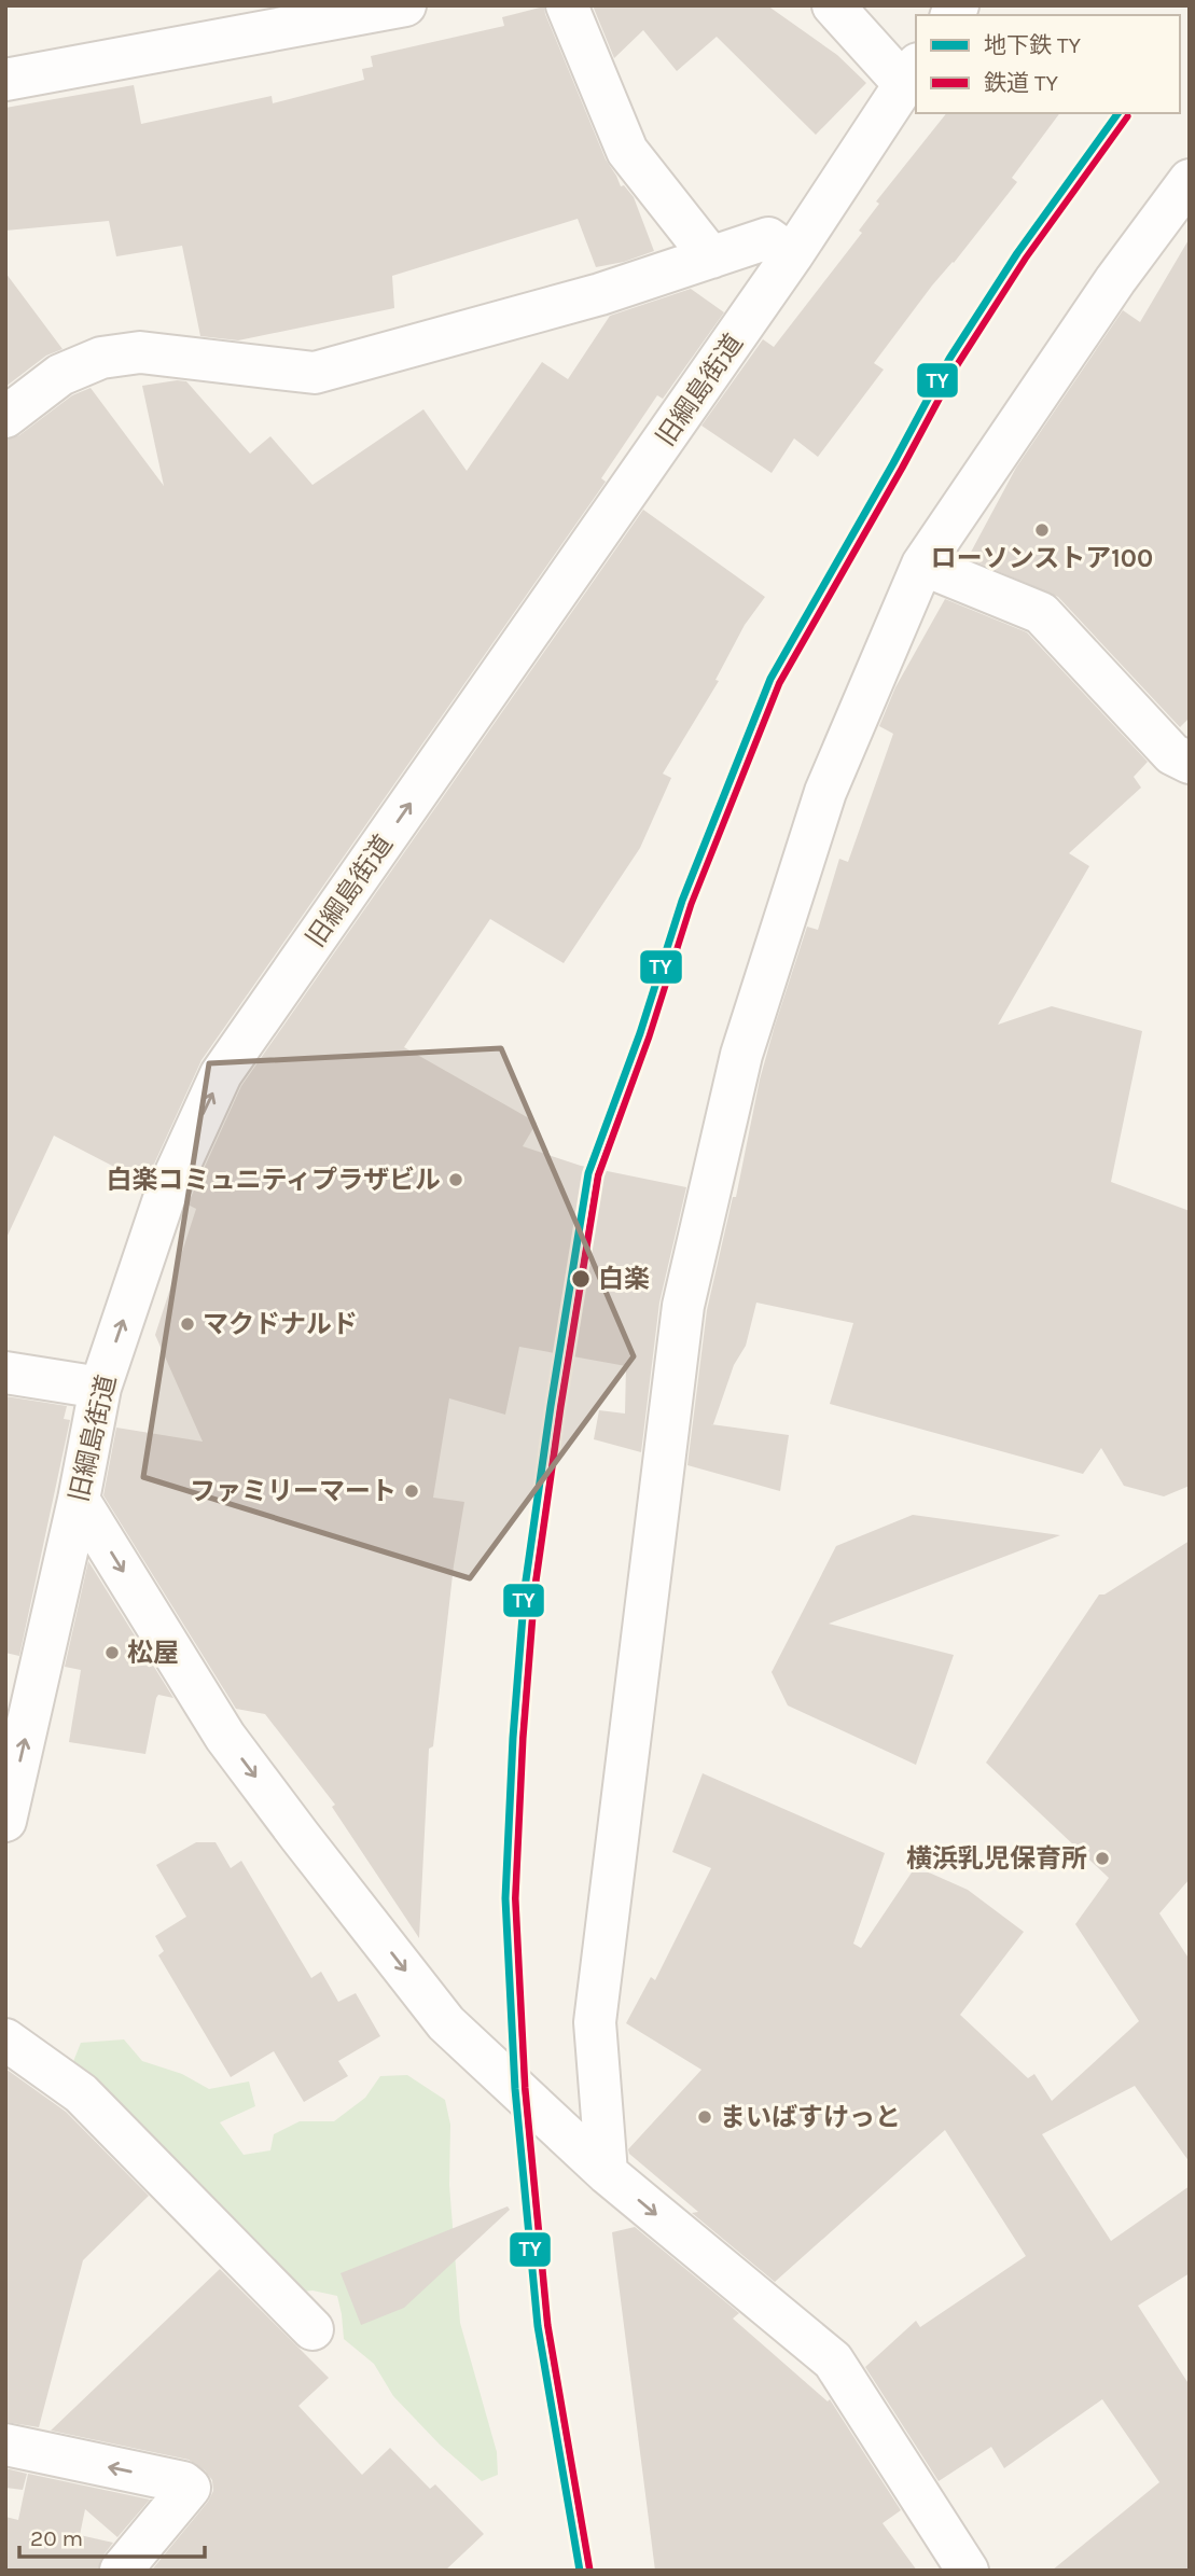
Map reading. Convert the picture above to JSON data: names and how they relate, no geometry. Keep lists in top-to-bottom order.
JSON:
{
  "streets": {
    "street": ["旧綱島街道"]
  },
  "places": [
    "ローソンストア100",
    "白楽コミュニティプラザビル",
    "白楽",
    "マクドナルド",
    "ファミリーマート",
    "松屋",
    "横浜乳児保育所",
    "まいばすけっと"
  ],
  "lines": ["metro line TY", "rail line TY"],
  "legend": ["地下鉄 TY", "鉄道 TY"],
  "scale_bar": "20 m"
}
